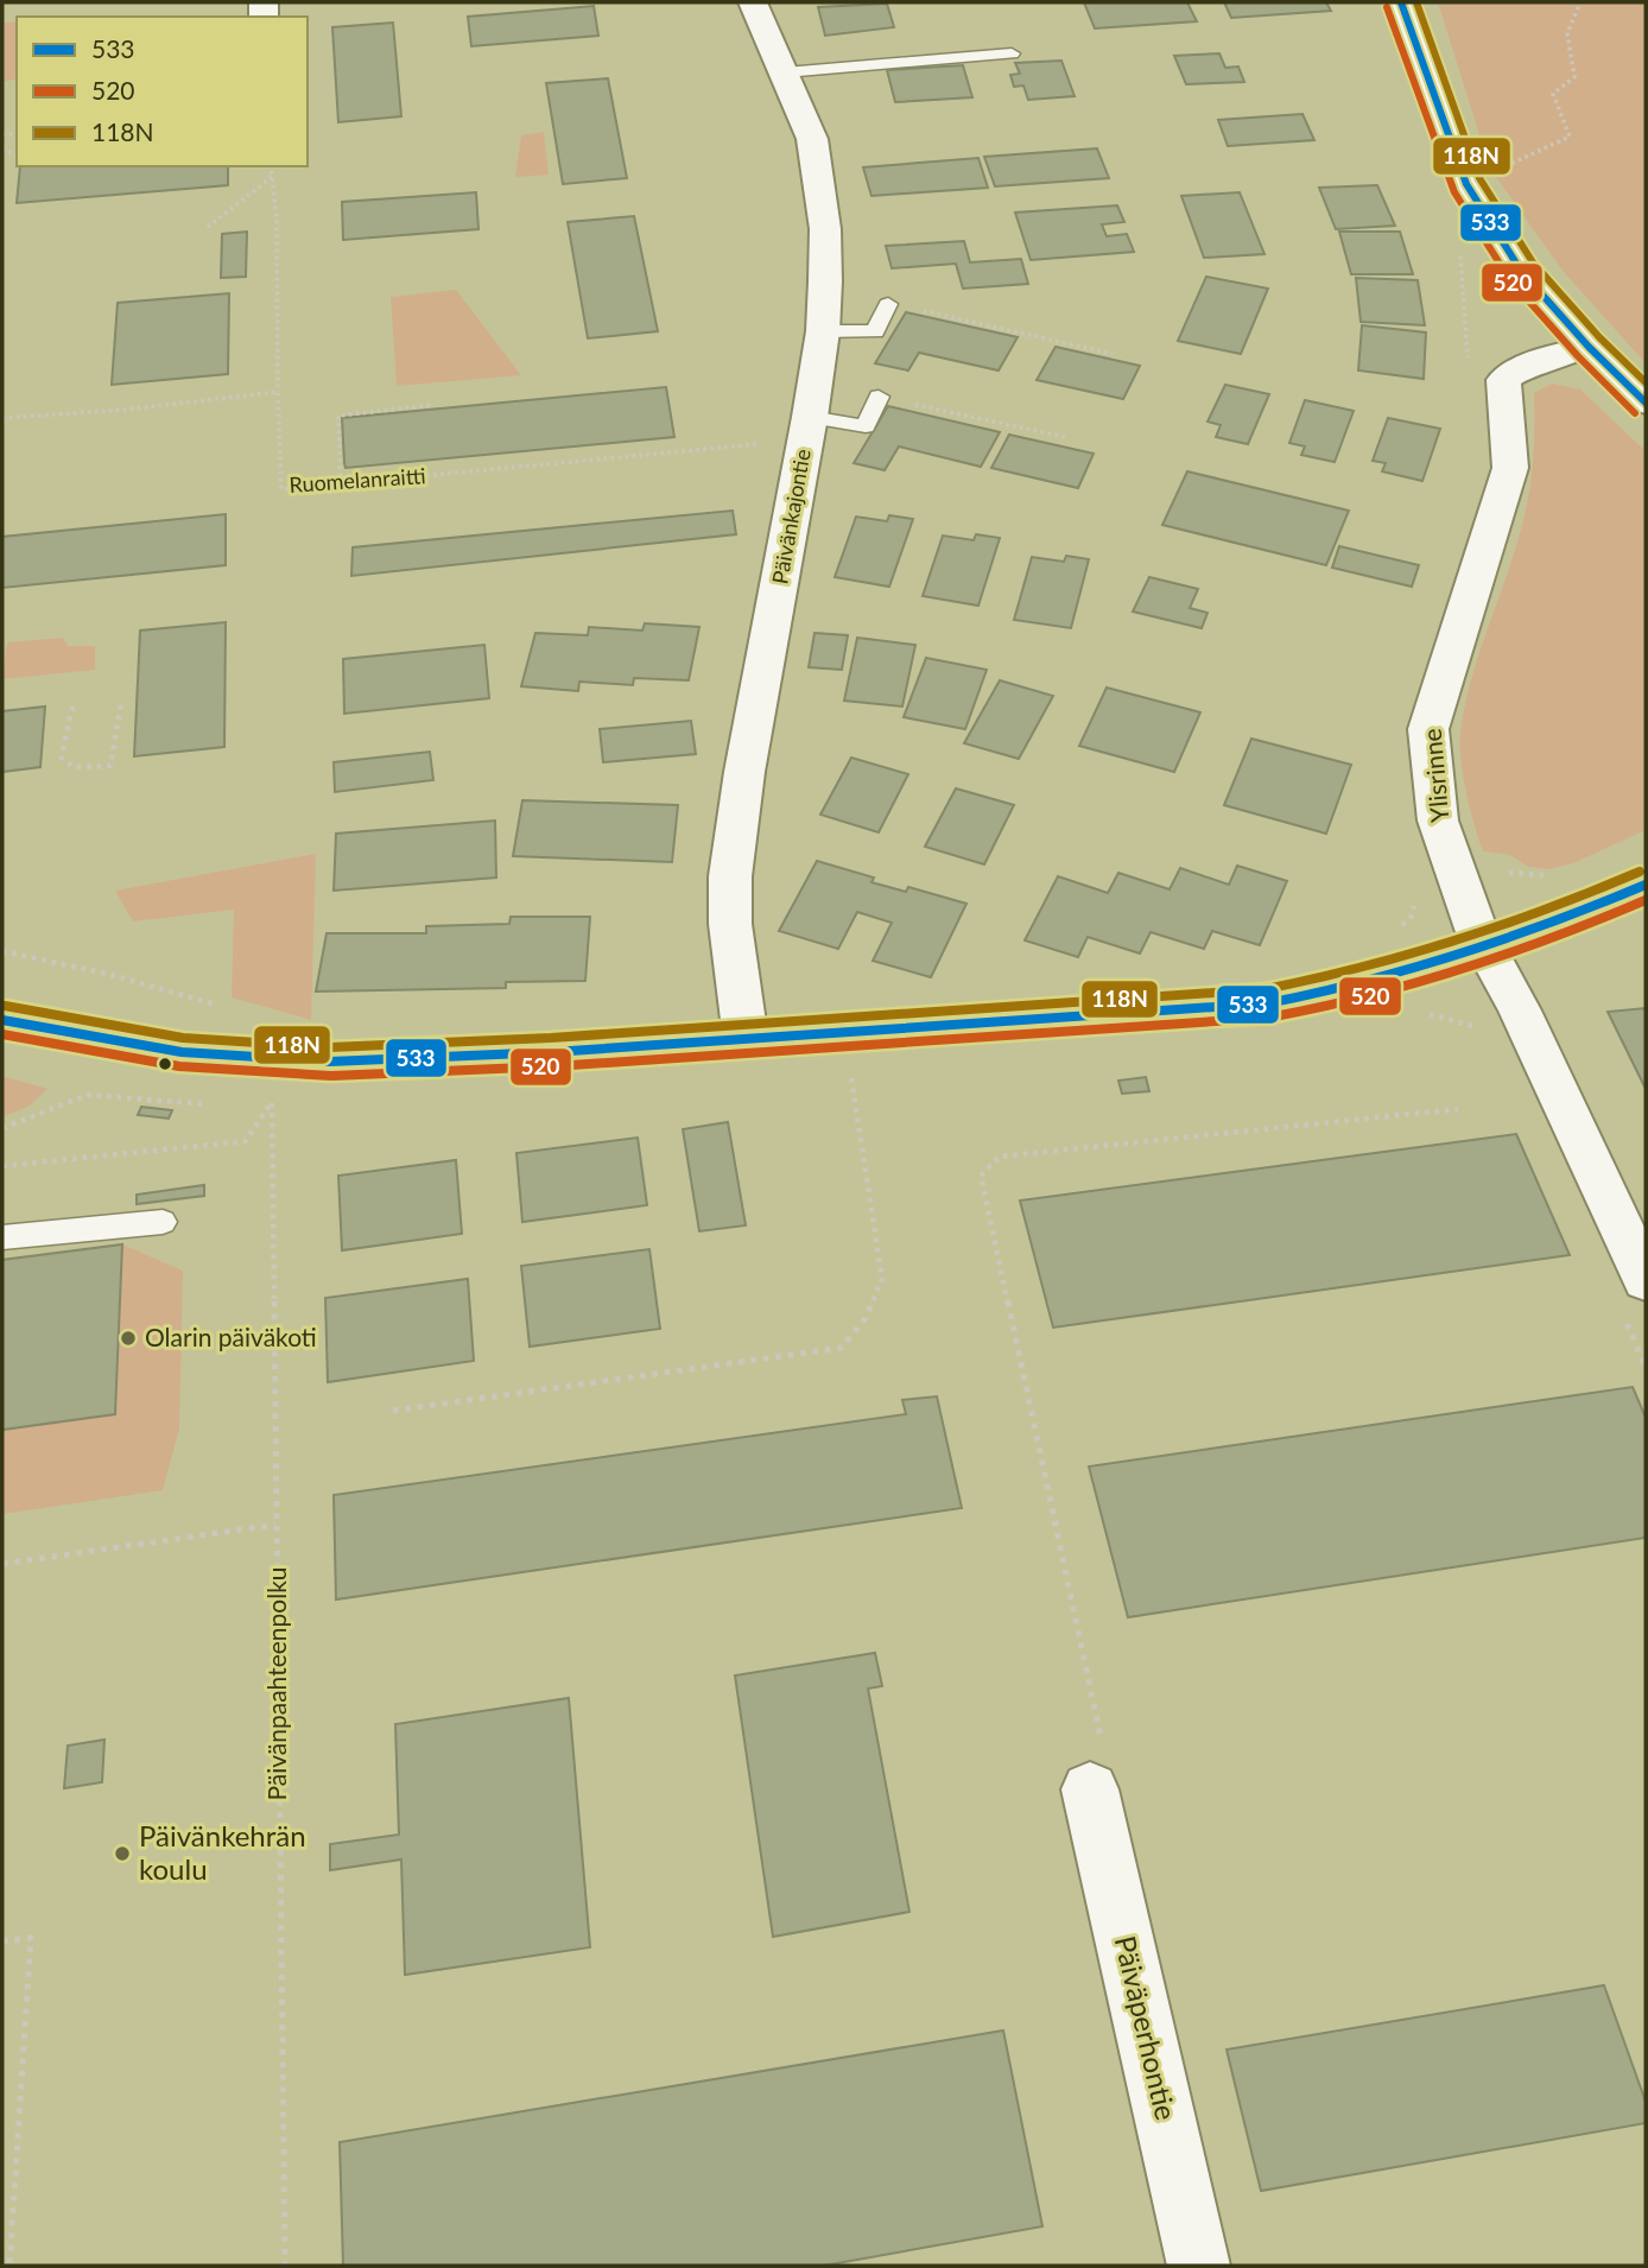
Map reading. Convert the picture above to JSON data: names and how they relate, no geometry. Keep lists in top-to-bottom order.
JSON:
{
  "streets": {
    "street": ["Päivänkajontie", "Ylisrinne", "Päiväperhontie"],
    "path": ["Ruomelanraitti", "Päivänpaahteenpolku"]
  },
  "crossings": [
    ["Ruomelanraitti", "Päivänkajontie"]
  ],
  "places": ["Olarin päiväkoti", "Päivänkehrän koulu"],
  "lines": ["transit line 533", "transit line 118N", "transit line 520"],
  "legend": ["533", "520", "118N"]
}
